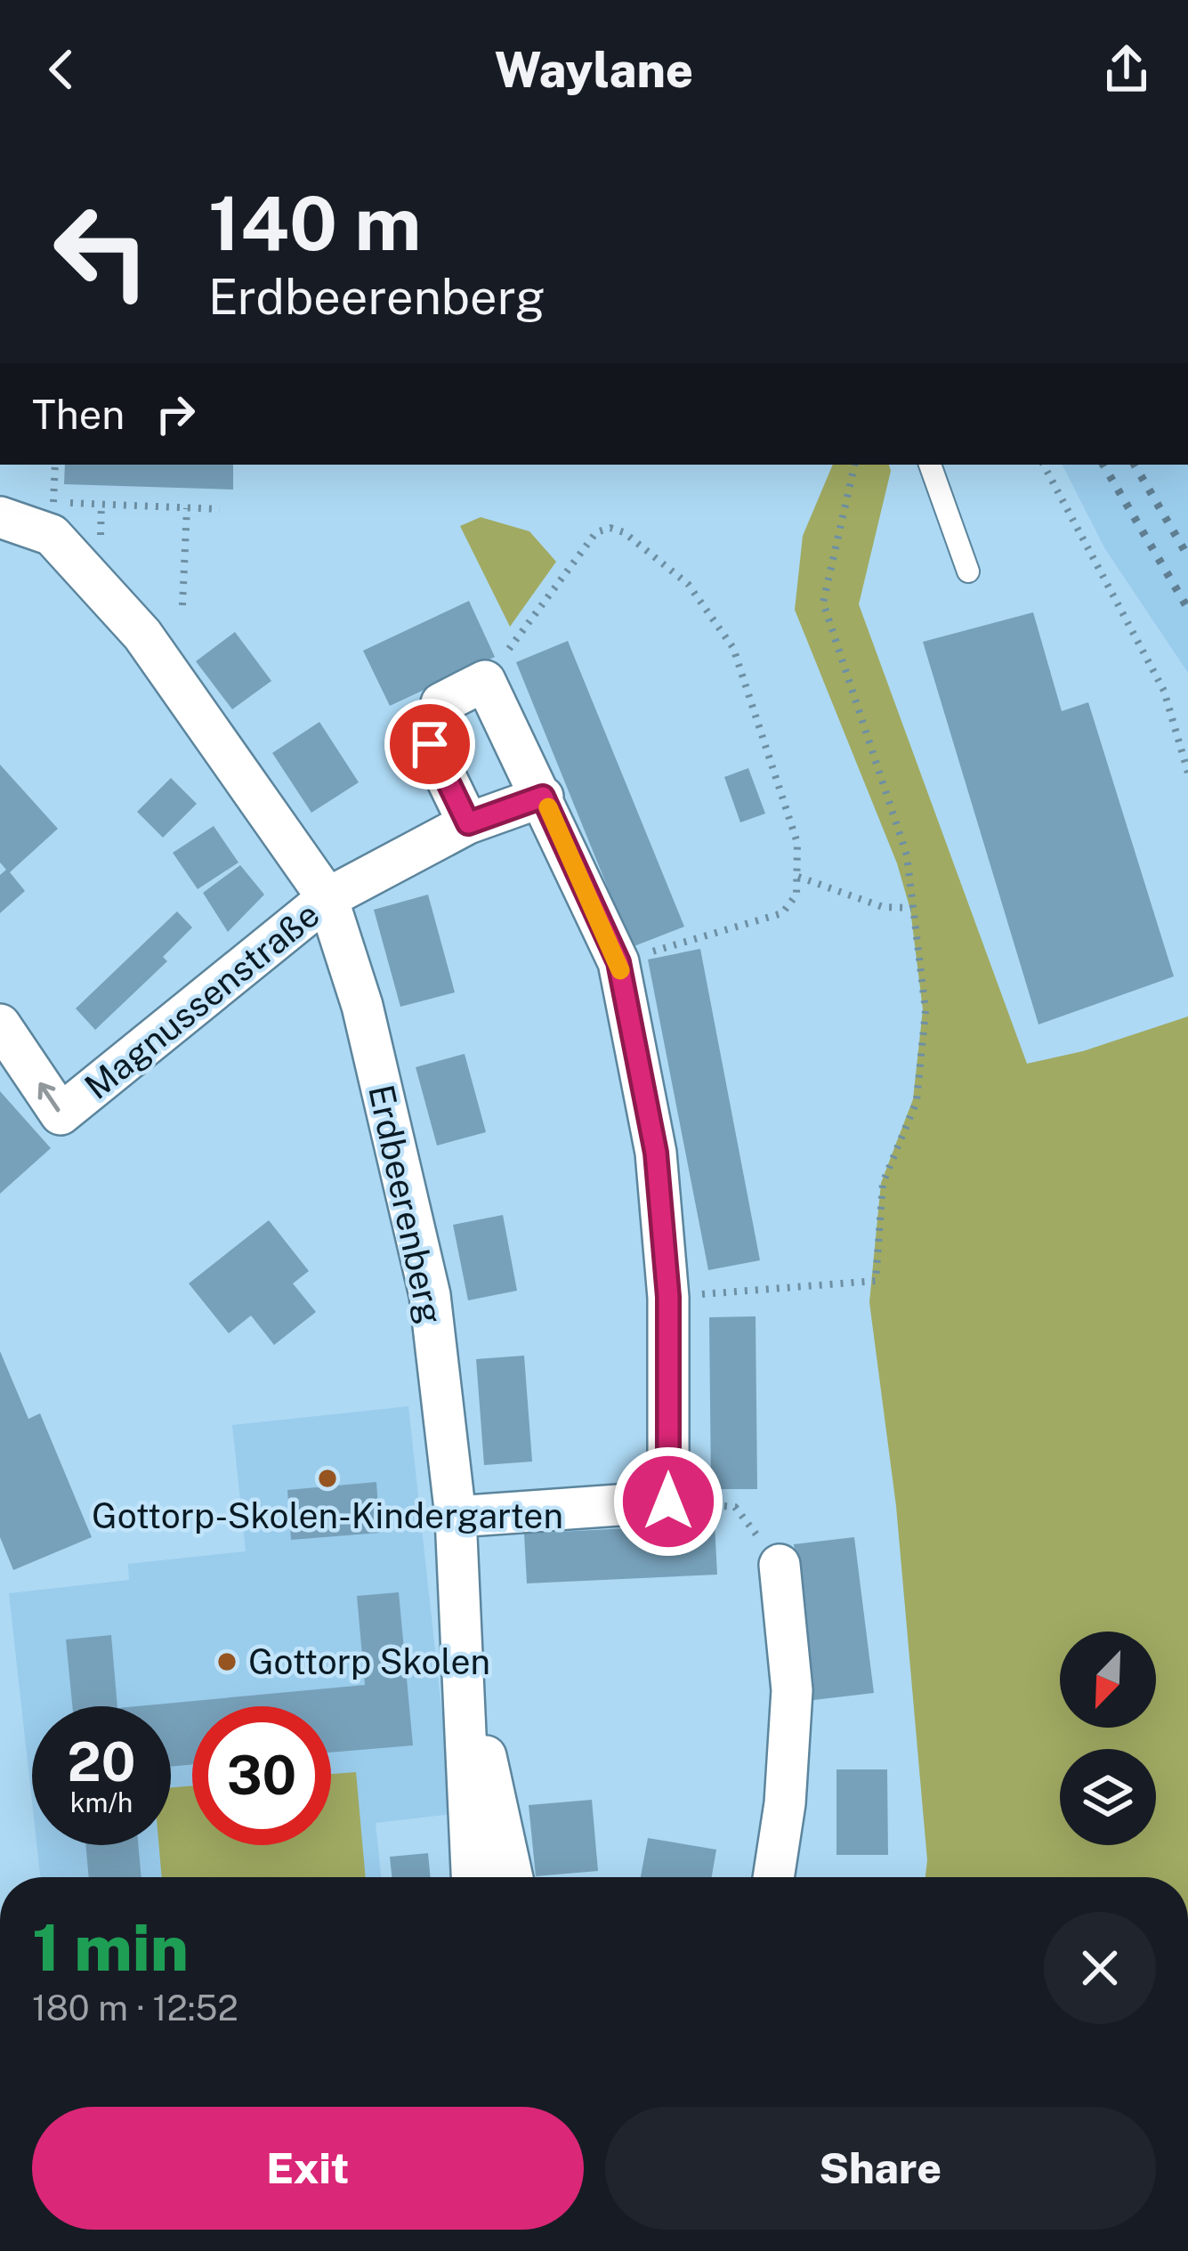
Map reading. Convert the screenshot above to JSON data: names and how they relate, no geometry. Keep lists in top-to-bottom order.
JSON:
{
  "streets": {
    "street": ["Magnussenstraße", "Erdbeerenberg"]
  },
  "crossings": [
    ["Magnussenstraße", "Erdbeerenberg"]
  ],
  "places": ["Gottorp-Skolen-Kindergarten", "Gottorp Skolen"],
  "north": "bottom left",
  "page": {
    "header": "Waylane",
    "turn": ["140 m", "Erdbeerenberg"],
    "then": "Then",
    "speed": "20 km/h",
    "limit": "30",
    "heading": ["1 min", "180 m · 12:52"],
    "buttons": ["Exit", "Share"]
  }
}
